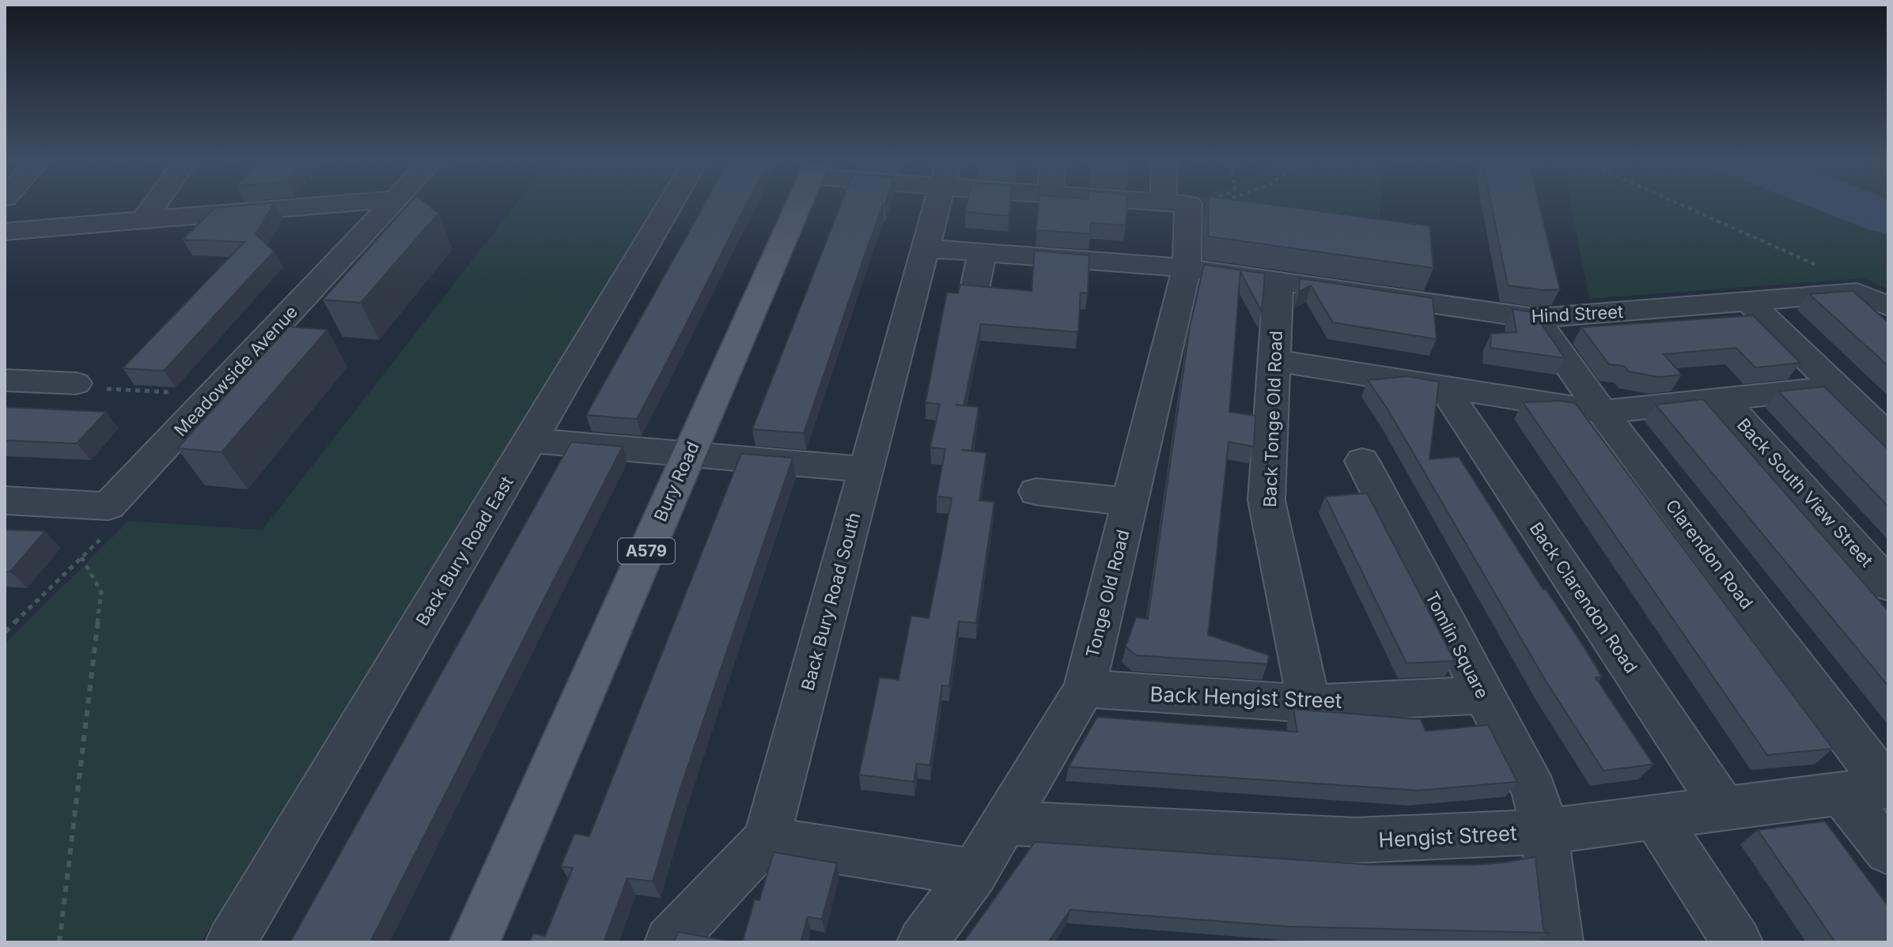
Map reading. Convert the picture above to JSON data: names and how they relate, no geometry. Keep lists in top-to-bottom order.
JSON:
{
  "streets": {
    "main road": ["Bury Road", "A579"],
    "street": [
      "Hind Street",
      "Meadowside Avenue",
      "Back Tonge Old Road",
      "Back South View Street",
      "Back Bury Road East",
      "Clarendon Road",
      "Tonge Old Road",
      "Back Clarendon Road",
      "Back Bury Road South",
      "Tomlin Square",
      "Back Hengist Street",
      "Hengist Street"
    ]
  },
  "crossings": [
    ["Hind Street", "Back Tonge Old Road"],
    ["Hind Street", "Clarendon Road"],
    ["Hind Street", "Tonge Old Road"],
    ["Hind Street", "Back Bury Road South"],
    ["Back Tonge Old Road", "Back Hengist Street"],
    ["Clarendon Road", "Hengist Street"],
    ["Tonge Old Road", "Back Hengist Street"],
    ["Tonge Old Road", "Hengist Street"],
    ["Back Clarendon Road", "Hengist Street"],
    ["Tomlin Square", "Back Hengist Street"],
    ["Tomlin Square", "Hengist Street"]
  ]
}
